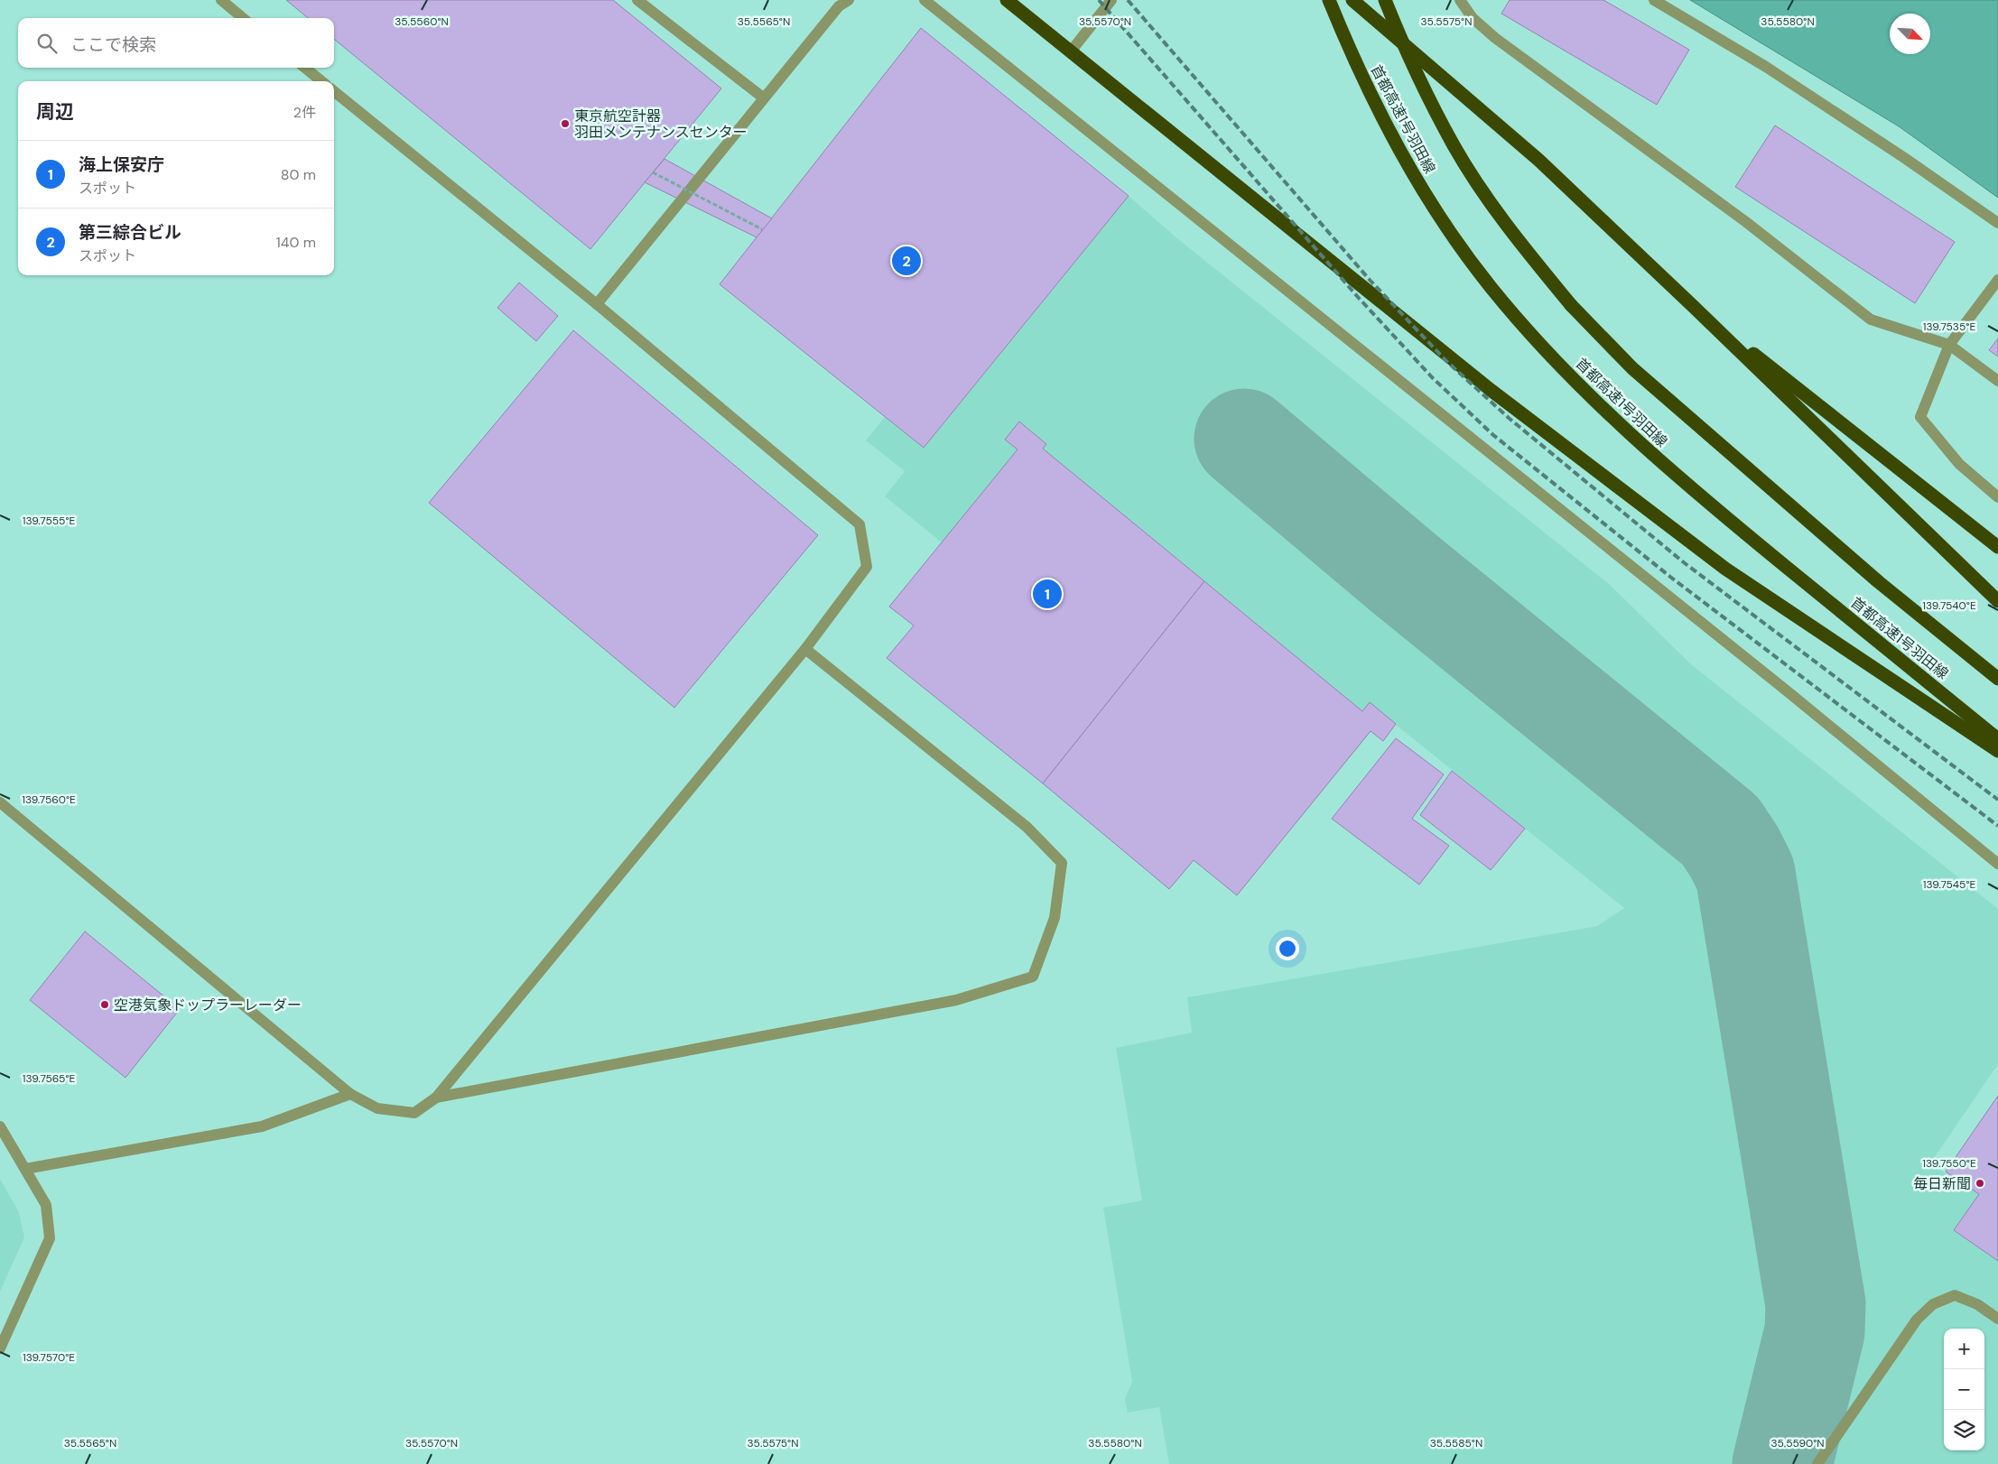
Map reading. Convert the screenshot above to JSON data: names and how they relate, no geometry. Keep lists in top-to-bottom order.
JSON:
{
  "streets": {
    "highway": ["首都高速1号羽田線"]
  },
  "places": ["東京航空計器 羽田メンテナンスセンター", "空港気象ドップラーレーダー", "毎日新聞"],
  "north": "bottom right",
  "page": {
    "search": "ここで検索",
    "heading": ["周辺", "2件"],
    "list": [
      {
        "mark": "1",
        "name": "海上保安庁",
        "note": "スポット",
        "value": "80 m"
      },
      {
        "mark": "2",
        "name": "第三綜合ビル",
        "note": "スポット",
        "value": "140 m"
      }
    ],
    "pins": ["2", "1"],
    "map_buttons": ["+", "−"]
  },
  "coordinates": [
    "35.5560°N",
    "35.5565°N",
    "35.5570°N",
    "35.5575°N",
    "35.5580°N",
    "139.7535°E",
    "139.7555°E",
    "139.7540°E",
    "139.7560°E",
    "139.7545°E",
    "139.7565°E",
    "139.7550°E",
    "139.7570°E",
    "35.5585°N",
    "35.5590°N"
  ]
}
